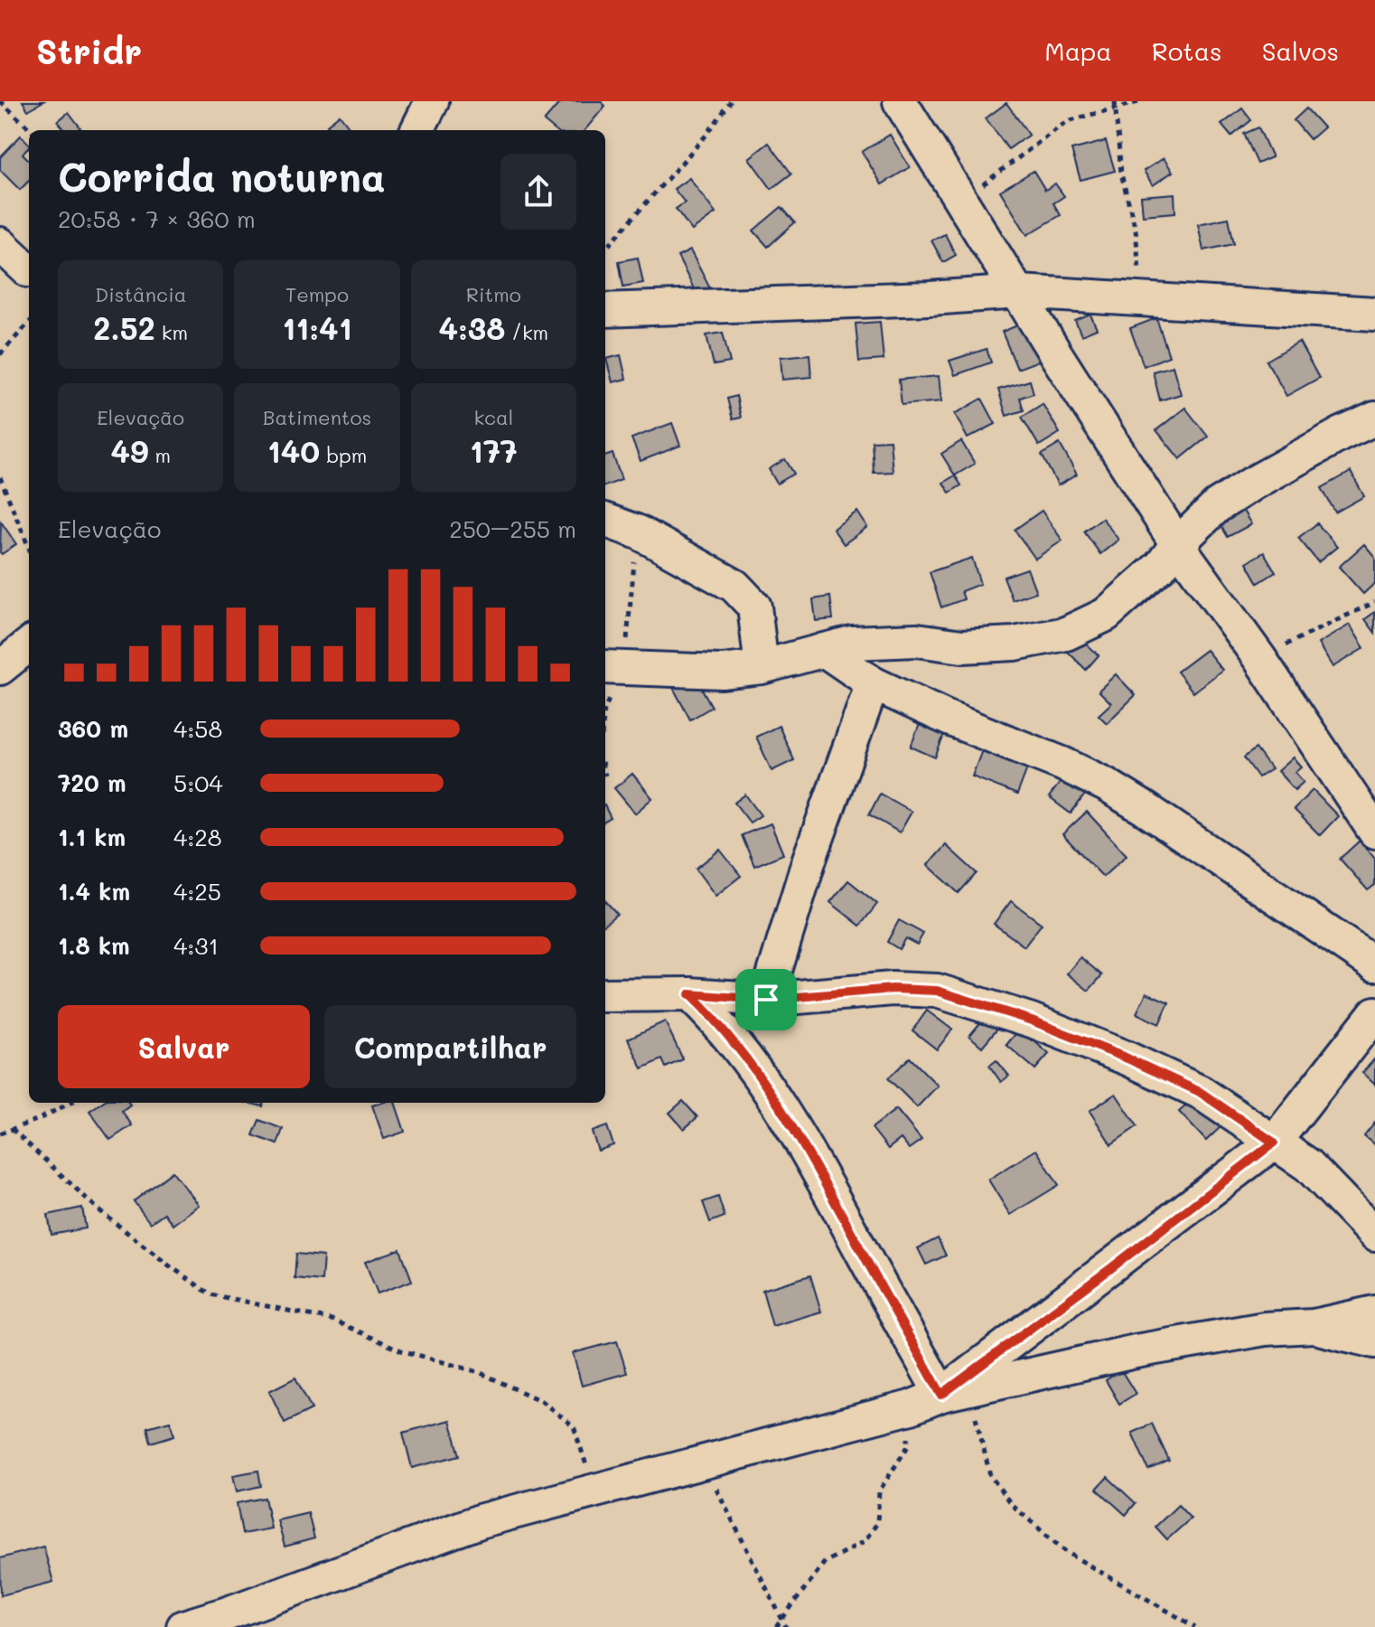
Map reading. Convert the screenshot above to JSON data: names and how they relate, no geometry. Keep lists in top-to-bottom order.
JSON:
{
  "page": {
    "header": "Stridr",
    "nav": ["Mapa", "Rotas", "Salvos"],
    "heading": ["Corrida noturna", "20:58 · 7 × 360 m"],
    "stats": [
      ["Distância", "2.52 km"],
      ["Tempo", "11:41"],
      ["Ritmo", "4:38 /km"],
      ["Elevação", "49 m"],
      ["Batimentos", "140 bpm"],
      ["kcal", "177"]
    ],
    "chart": ["Elevação", "250–255 m"],
    "list": [
      {
        "name": "360 m",
        "note": "4:58"
      },
      {
        "name": "720 m",
        "note": "5:04"
      },
      {
        "name": "1.1 km",
        "note": "4:28"
      },
      {
        "name": "1.4 km",
        "note": "4:25"
      },
      {
        "name": "1.8 km",
        "note": "4:31"
      }
    ],
    "buttons": ["Salvar", "Compartilhar"]
  }
}
